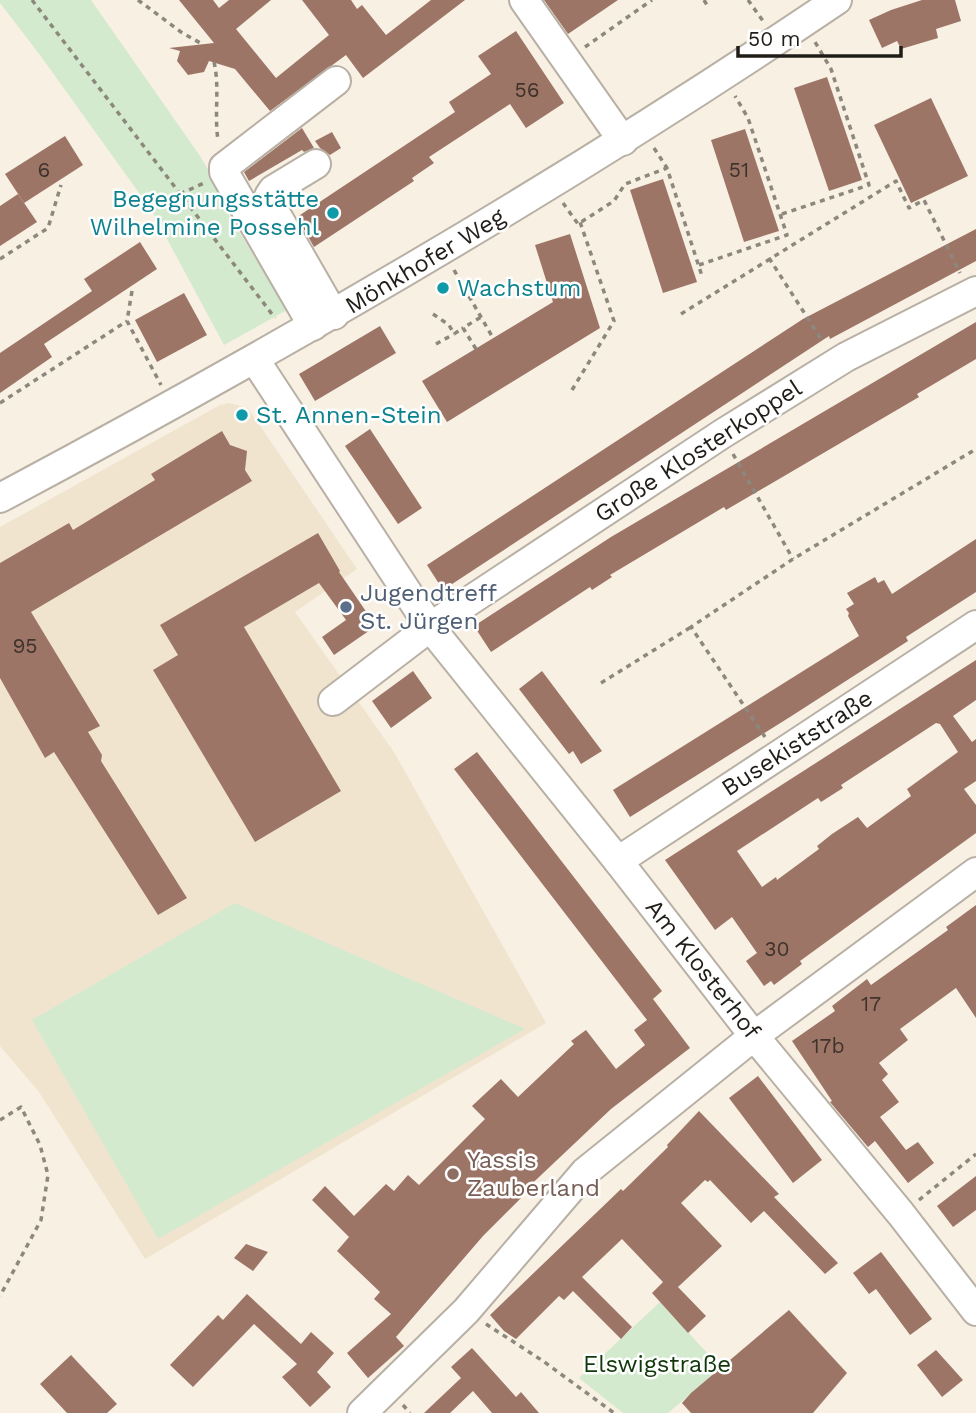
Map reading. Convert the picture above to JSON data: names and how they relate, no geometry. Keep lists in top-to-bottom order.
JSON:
{
  "streets": {
    "street": [
      "Mönkhofer Weg",
      "Große Klosterkoppel",
      "Busekiststraße",
      "Am Klosterhof"
    ]
  },
  "crossings": [
    ["Mönkhofer Weg", "Am Klosterhof"],
    ["Große Klosterkoppel", "Am Klosterhof"],
    ["Busekiststraße", "Am Klosterhof"]
  ],
  "parks": ["Elswigstraße"],
  "places": [
    "Begegnungsstätte Wilhelmine Possehl",
    "Wachstum",
    "St. Annen-Stein",
    "Jugendtreff St. Jürgen",
    "Yassis Zauberland"
  ],
  "house_numbers": [
    "56",
    "6",
    "51",
    "95",
    "30",
    "17",
    "17b"
  ],
  "scale_bar": "50 m"
}
